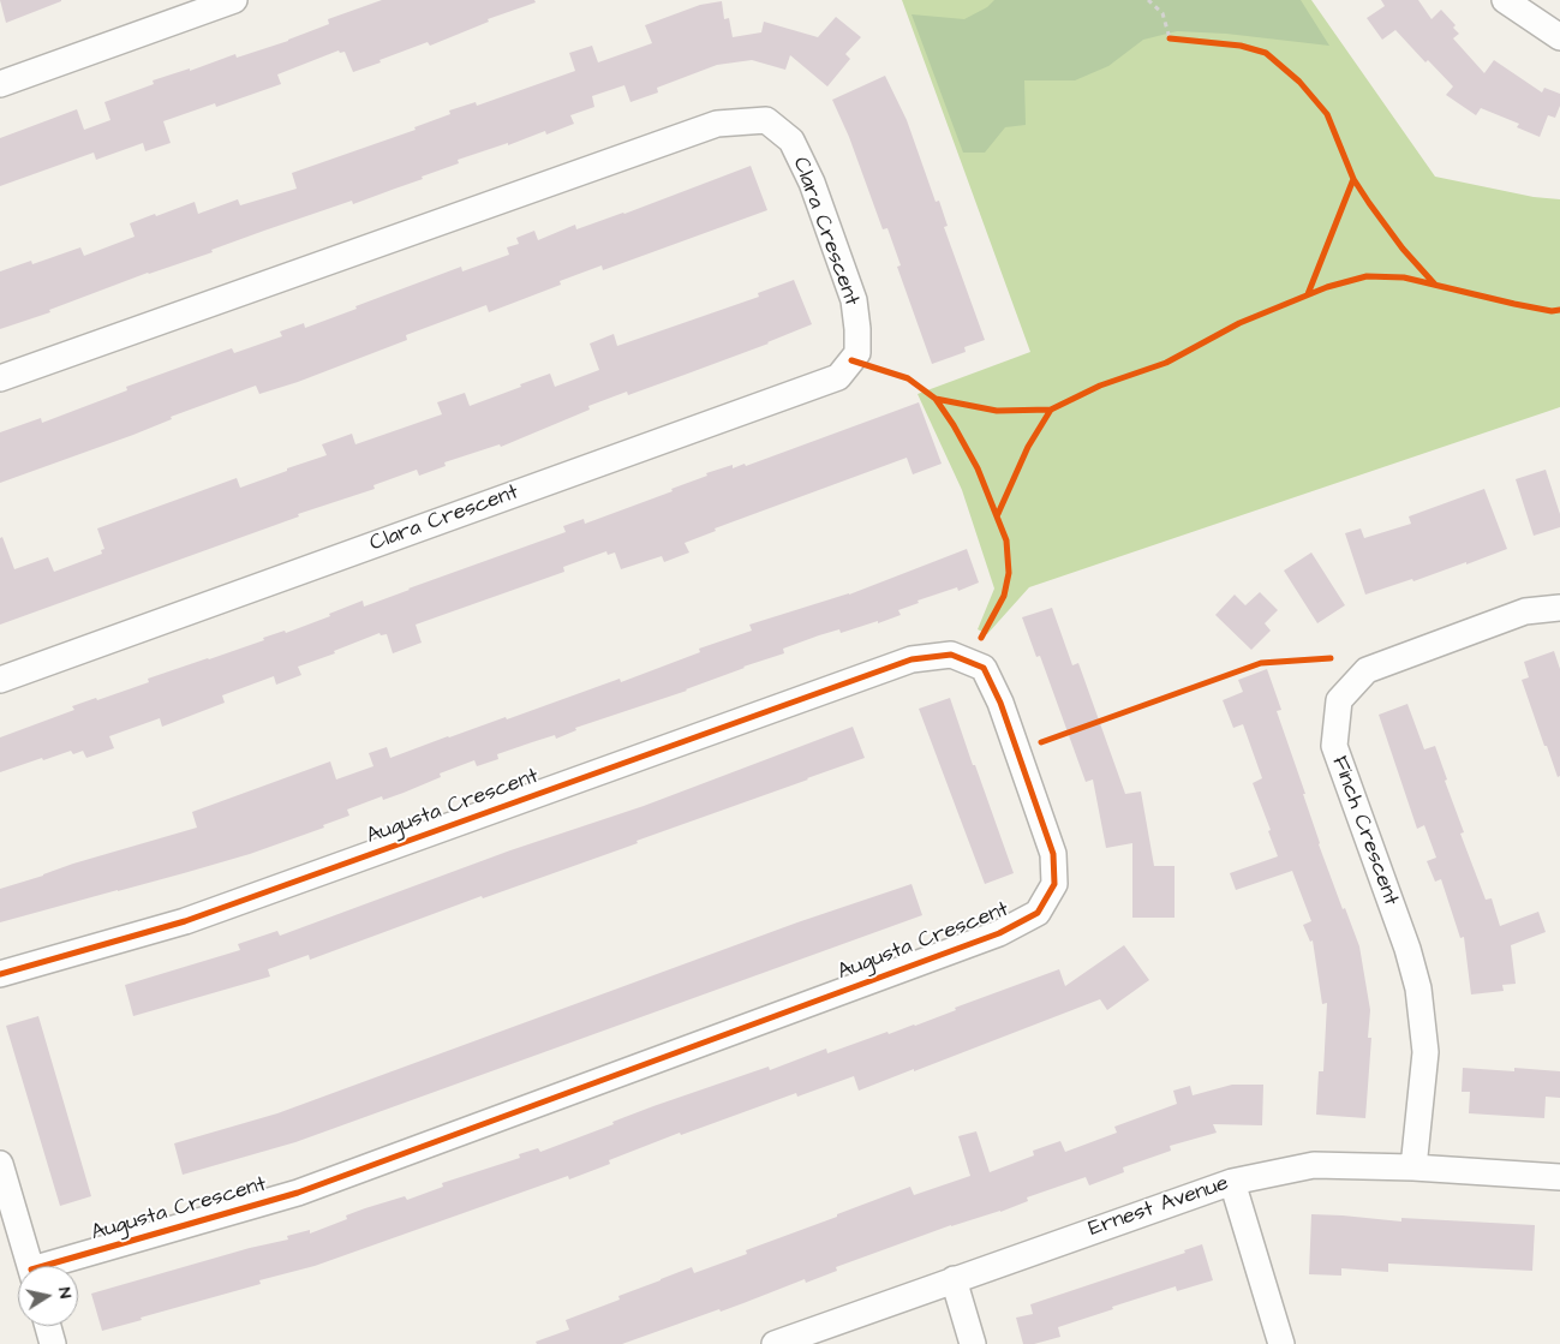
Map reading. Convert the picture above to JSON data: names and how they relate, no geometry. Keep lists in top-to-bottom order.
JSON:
{
  "streets": {
    "street": [
      "Clara Crescent",
      "Augusta Crescent",
      "Finch Crescent",
      "Ernest Avenue"
    ]
  },
  "crossings": [
    ["Finch Crescent", "Ernest Avenue"]
  ],
  "north": "right"
}
